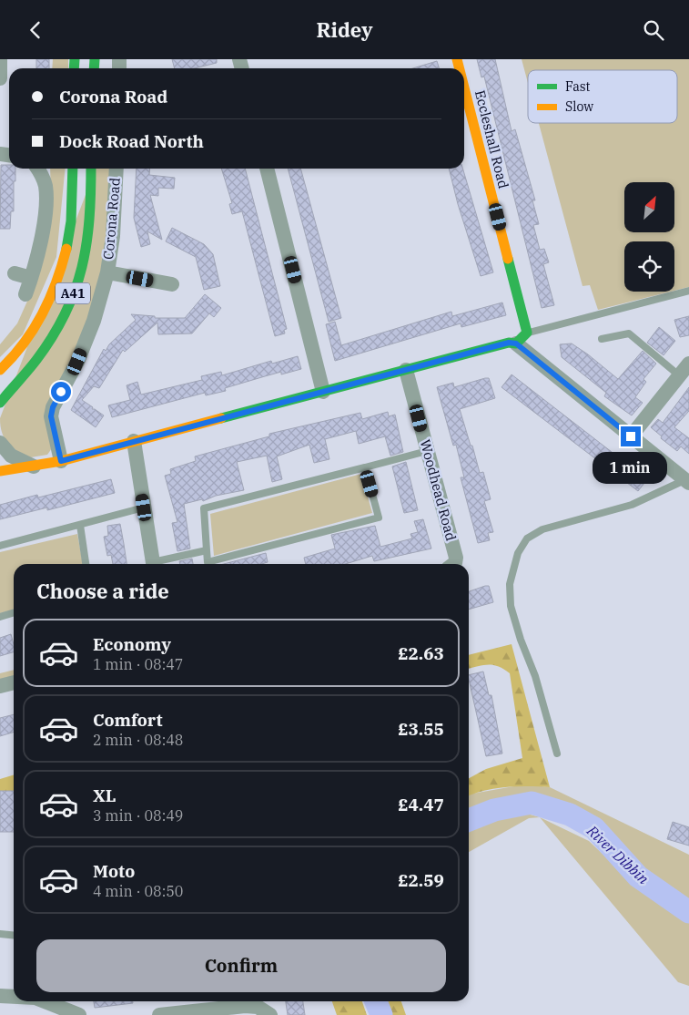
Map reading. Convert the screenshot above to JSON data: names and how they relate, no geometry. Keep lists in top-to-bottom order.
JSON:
{
  "streets": {
    "main road": ["Eccleshall Road", "A41"],
    "street": ["Corona Road", "Woodhead Road"]
  },
  "water": ["River Dibbin"],
  "legend": ["Fast", "Slow"],
  "north": "top right",
  "page": {
    "header": "Ridey",
    "banner": ["Corona Road", "Dock Road North"],
    "bubble": "1 min",
    "heading": "Choose a ride",
    "list": [
      {
        "name": "Economy",
        "note": "1 min · 08:47",
        "value": "£2.63"
      },
      {
        "name": "Comfort",
        "note": "2 min · 08:48",
        "value": "£3.55"
      },
      {
        "name": "XL",
        "note": "3 min · 08:49",
        "value": "£4.47"
      },
      {
        "name": "Moto",
        "note": "4 min · 08:50",
        "value": "£2.59"
      }
    ],
    "buttons": "Confirm"
  }
}
